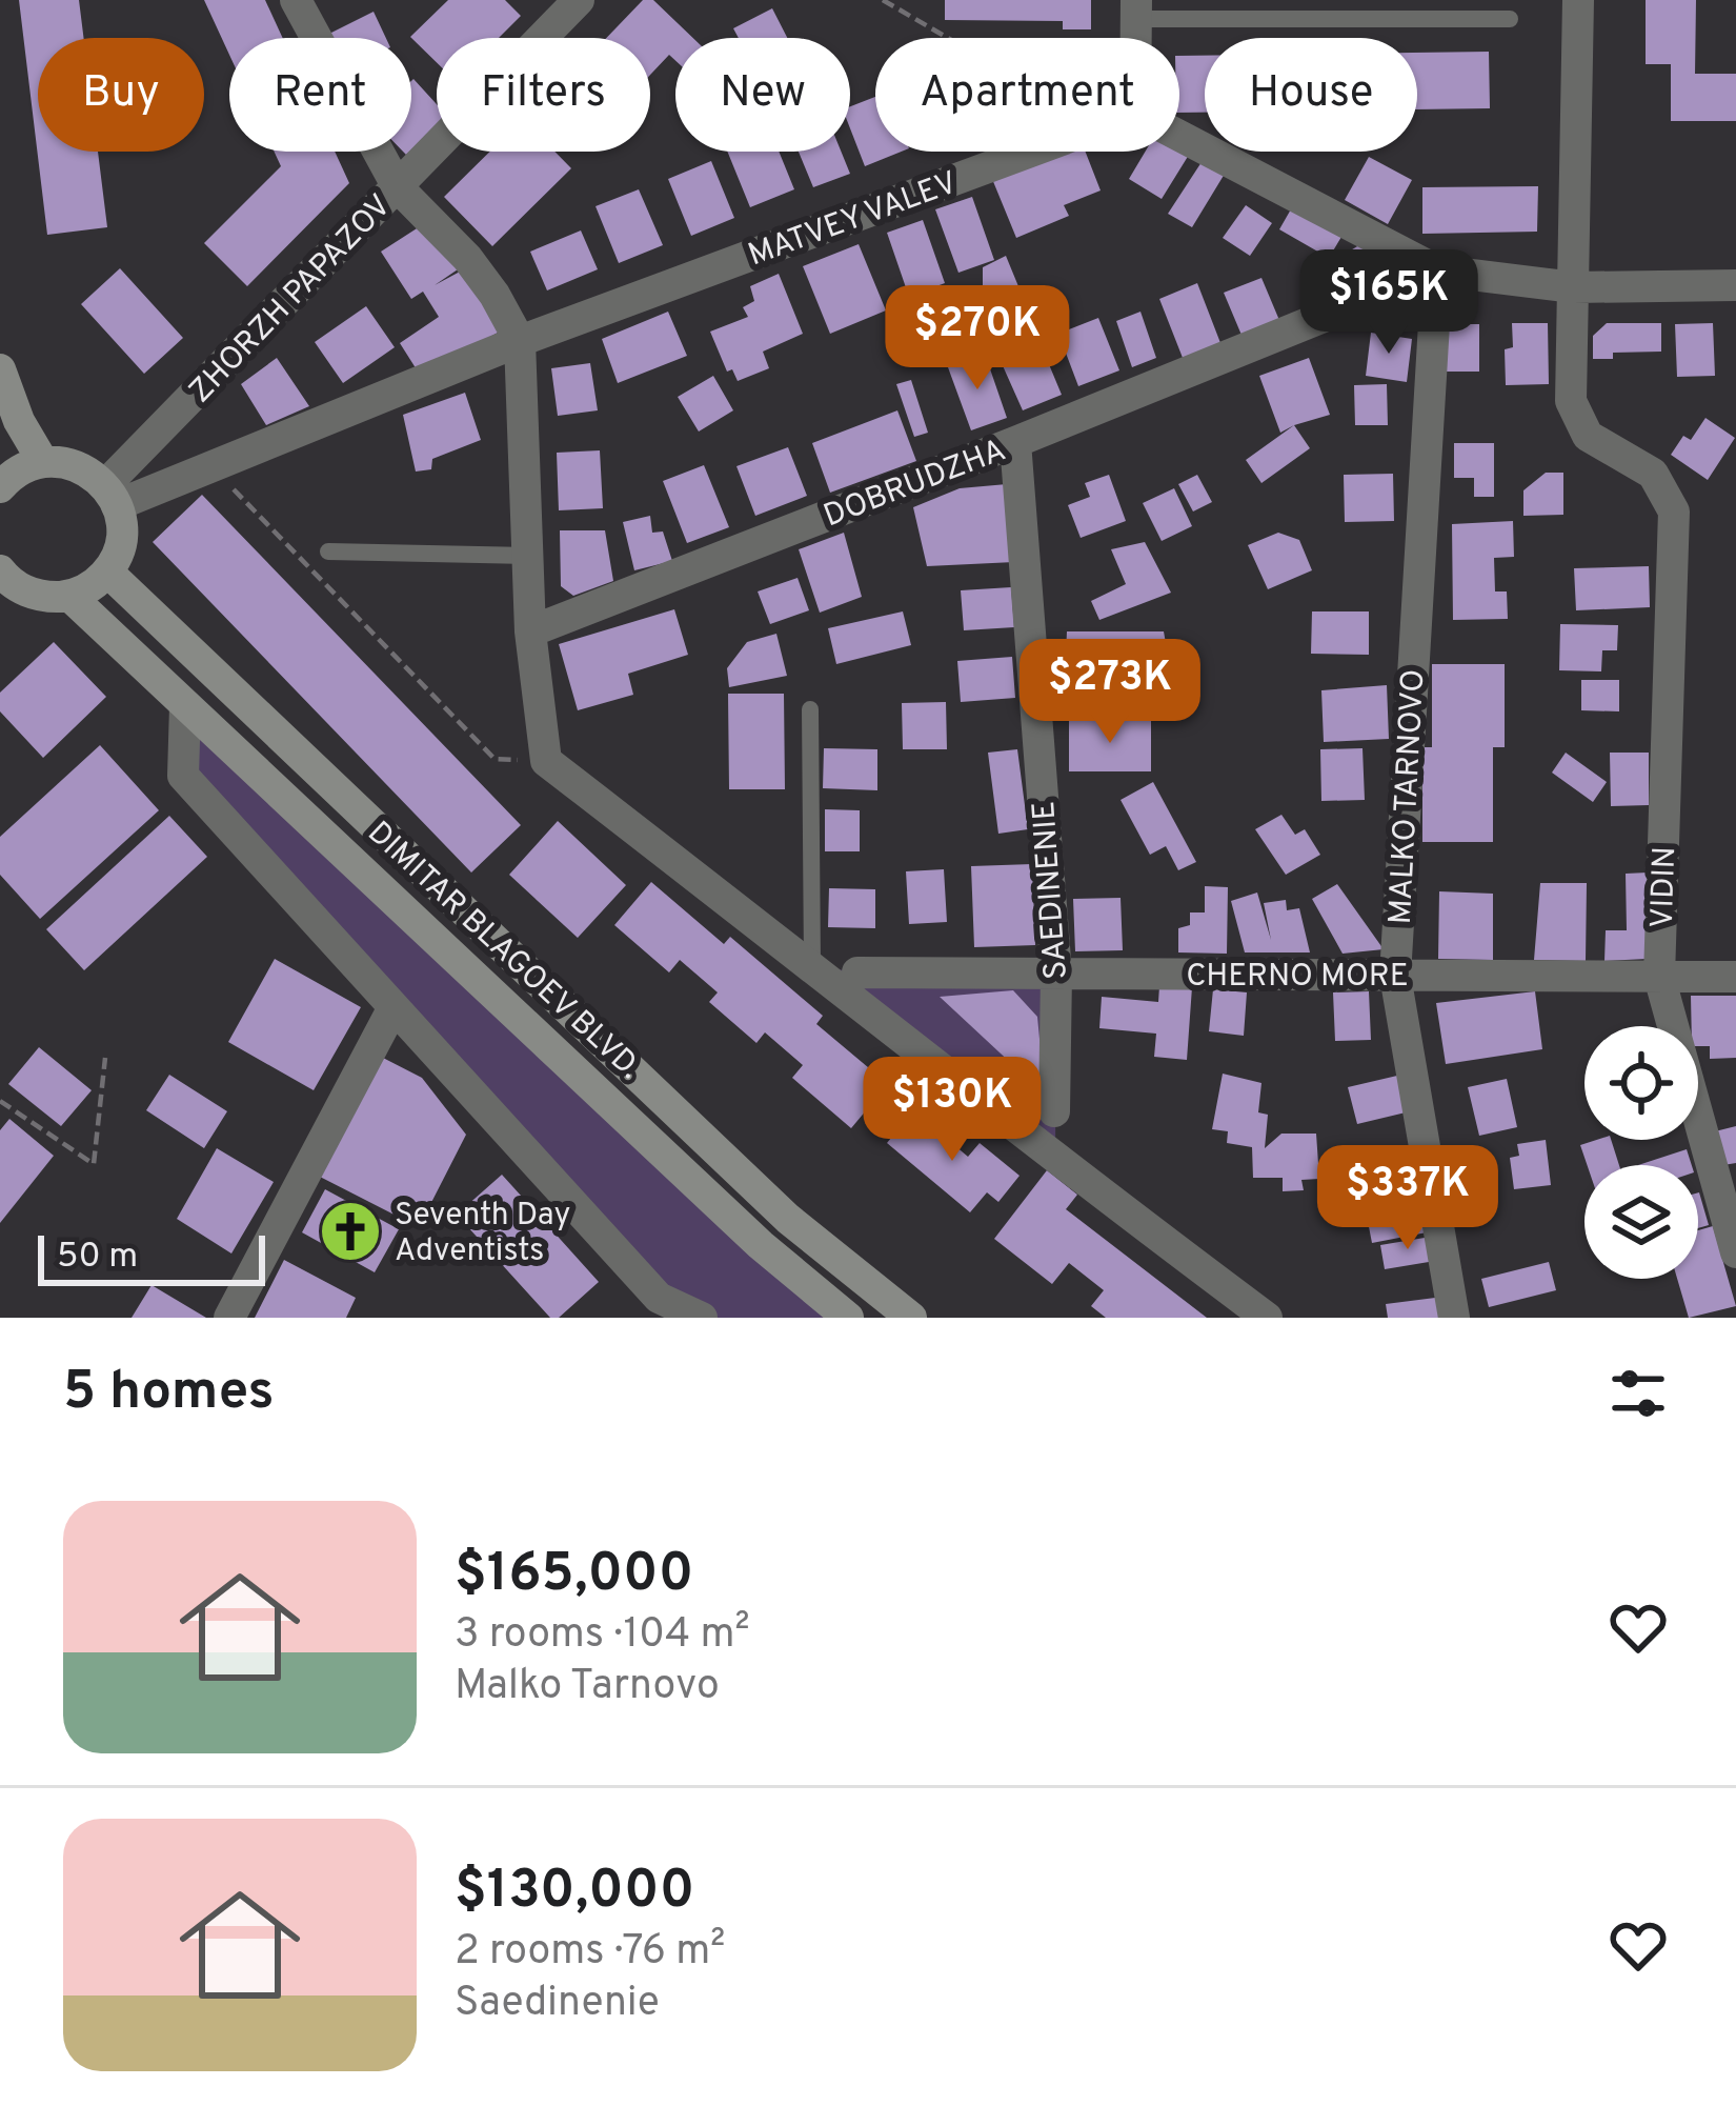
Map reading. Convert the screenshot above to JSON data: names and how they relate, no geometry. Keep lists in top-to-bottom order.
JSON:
{
  "streets": {
    "main road": ["DIMITAR BLAGOEV BLVD."],
    "street": [
      "MATVEY VALEV",
      "ZHORZH PAPAZOV",
      "DOBRUDZHA",
      "MALKO TARNOVO",
      "VIDIN",
      "SAEDINENIE",
      "CHERNO MORE"
    ]
  },
  "crossings": [
    ["MATVEY VALEV", "ZHORZH PAPAZOV"],
    ["DOBRUDZHA", "MALKO TARNOVO"],
    ["DOBRUDZHA", "SAEDINENIE"],
    ["MALKO TARNOVO", "CHERNO MORE"],
    ["VIDIN", "CHERNO MORE"],
    ["SAEDINENIE", "CHERNO MORE"]
  ],
  "places": {
    "church": ["Seventh Day Adventists"]
  },
  "scale_bar": "50 m",
  "page": {
    "chip": [
      "Buy",
      "Rent",
      "Filters",
      "New",
      "Apartment",
      "House"
    ],
    "price": [
      "$165K",
      "$270K",
      "$273K",
      "$130K",
      "$337K"
    ],
    "scale": "50 m",
    "heading": "5 homes",
    "list": [
      {
        "name": "$165,000",
        "note": "3 rooms · 104 m² · Malko Tarnovo"
      },
      {
        "name": "$130,000",
        "note": "2 rooms · 76 m² · Saedinenie"
      }
    ]
  }
}
